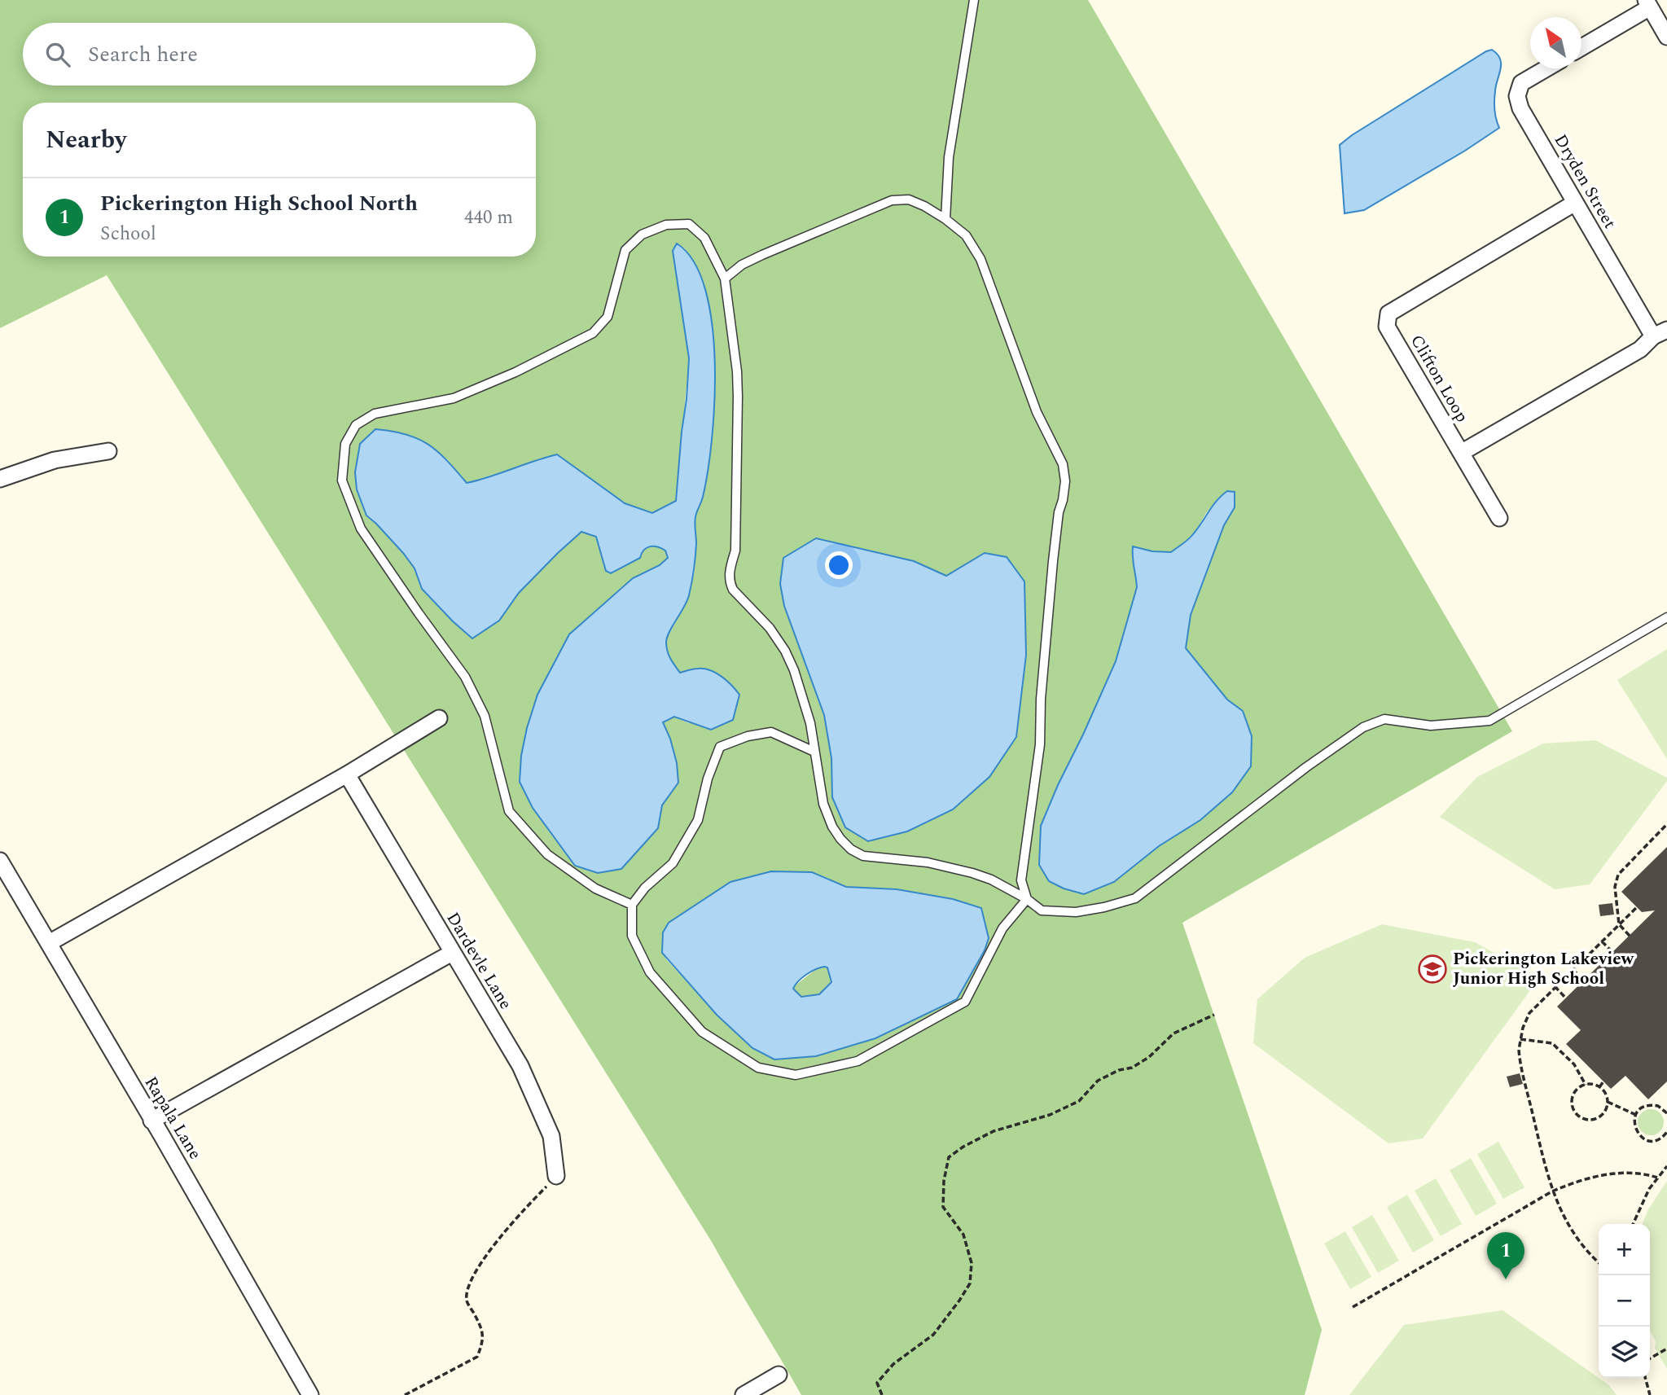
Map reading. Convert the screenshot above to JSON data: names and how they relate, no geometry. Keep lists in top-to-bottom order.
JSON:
{
  "streets": {
    "street": [
      "Dryden Street",
      "Clifton Loop",
      "Dardevle Lane",
      "Rapala Lane"
    ]
  },
  "crossings": [
    ["Dryden Street", "Clifton Loop"]
  ],
  "places": {
    "school or university": ["Pickerington Lakeview Junior High School"]
  },
  "north": "top left",
  "page": {
    "search": "Search here",
    "heading": "Nearby",
    "list": [
      {
        "mark": "1",
        "name": "Pickerington High School North",
        "note": "School",
        "value": "440 m"
      }
    ],
    "map_buttons": ["+", "−"],
    "pins": "1"
  }
}
